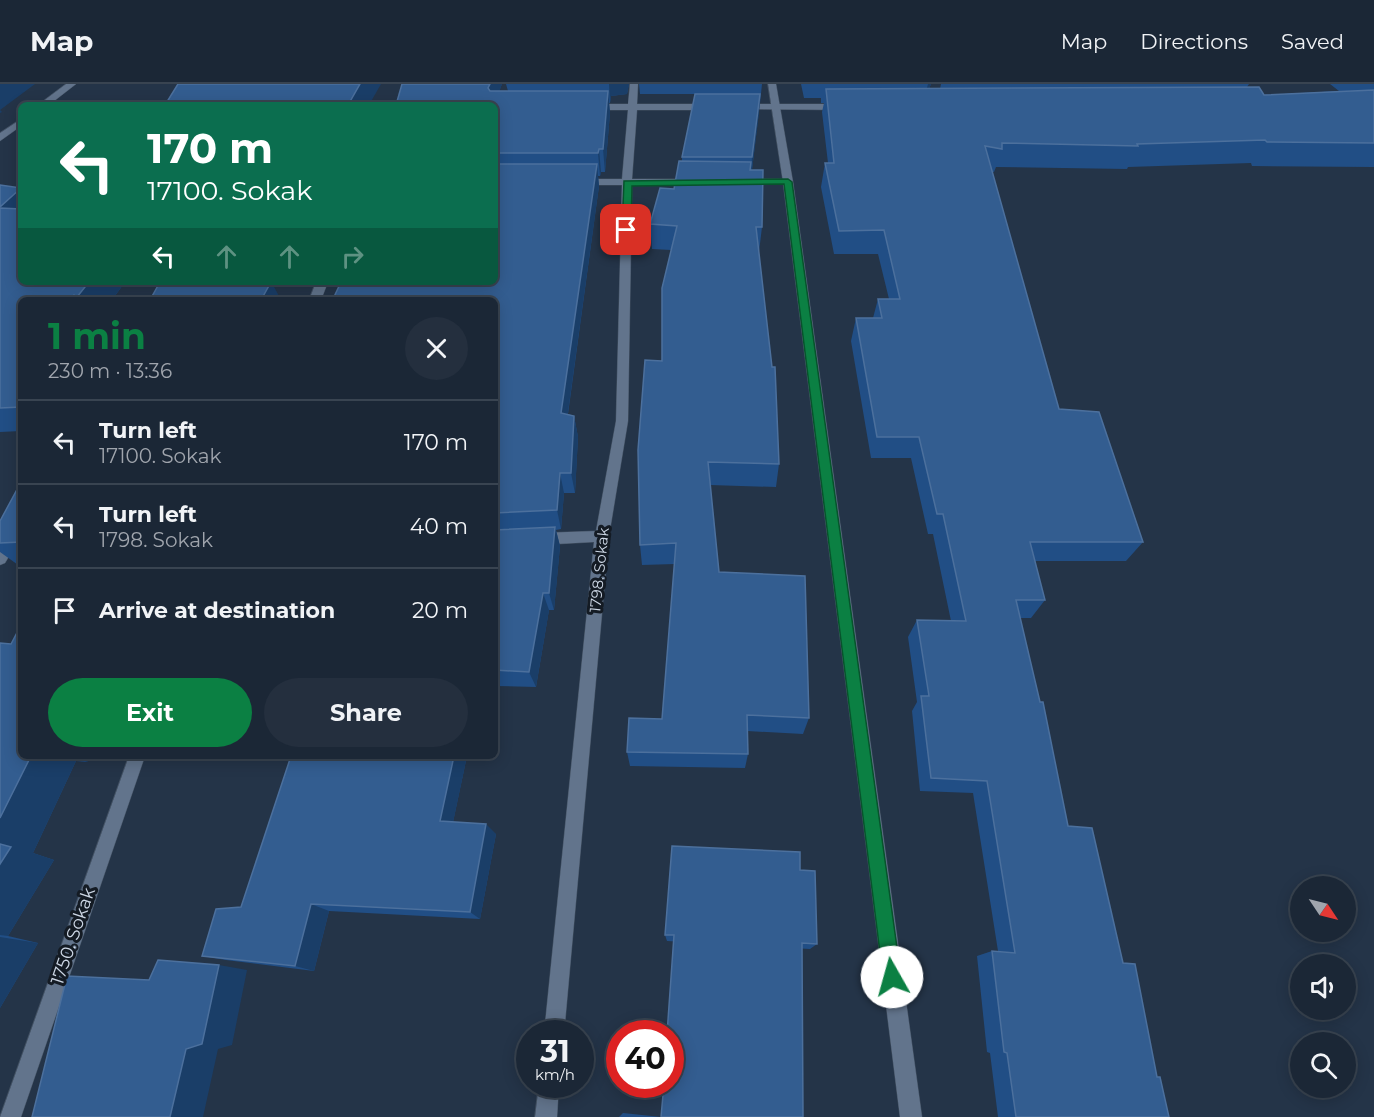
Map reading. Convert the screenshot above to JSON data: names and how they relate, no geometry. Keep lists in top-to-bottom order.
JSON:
{
  "streets": {
    "street": ["1798. Sokak", "1750. Sokak"]
  },
  "north": "bottom right",
  "page": {
    "header": "Map",
    "nav": ["Map", "Directions", "Saved"],
    "turn": ["170 m", "17100. Sokak"],
    "heading": ["1 min", "230 m · 13:36"],
    "list": [
      {
        "name": "Turn left",
        "note": "17100. Sokak",
        "value": "170 m"
      },
      {
        "name": "Turn left",
        "note": "1798. Sokak",
        "value": "40 m"
      },
      {
        "name": "Arrive at destination",
        "value": "20 m"
      }
    ],
    "buttons": ["Exit", "Share"],
    "speed": "31 km/h",
    "limit": "40"
  }
}
